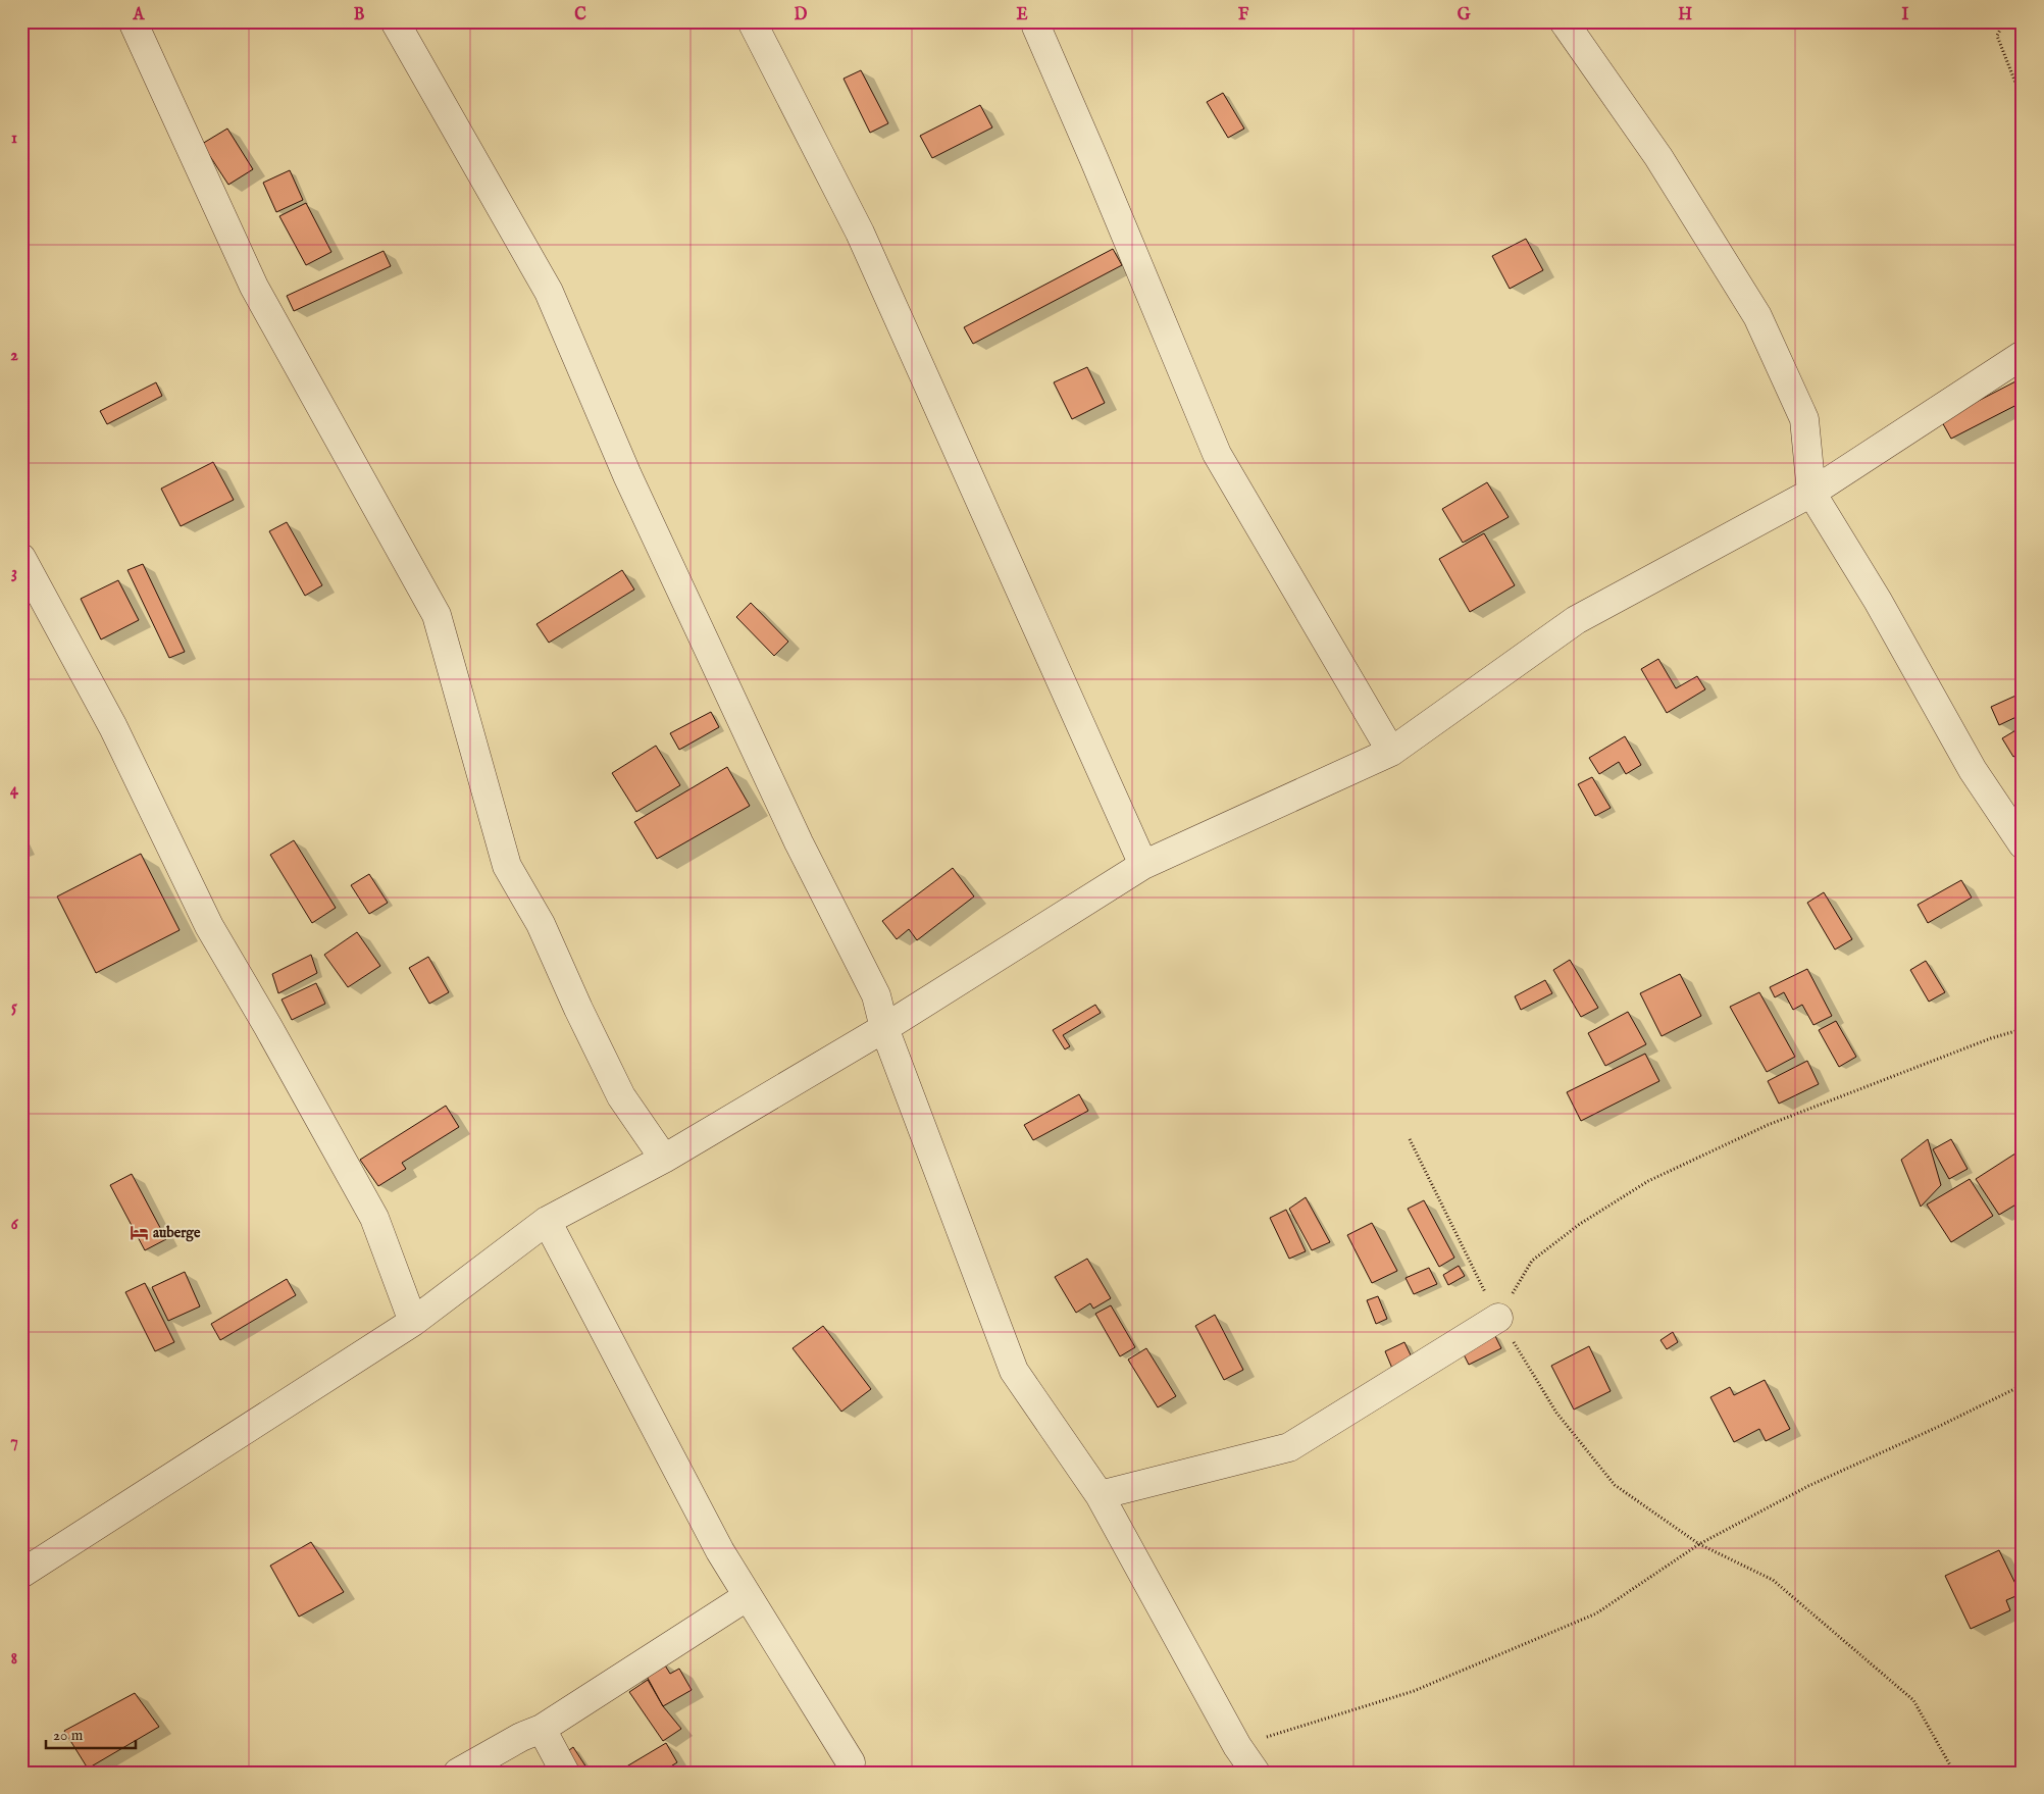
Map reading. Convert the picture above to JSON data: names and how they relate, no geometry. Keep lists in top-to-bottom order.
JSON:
{
  "places": {
    "hotel": ["auberge"]
  },
  "scale_bar": "20 m",
  "grid": {
    "columns": [
      "A",
      "B",
      "C",
      "D",
      "E",
      "F",
      "G",
      "H",
      "I"
    ],
    "rows": [
      "1",
      "2",
      "3",
      "4",
      "5",
      "6",
      "7",
      "8"
    ]
  }
}
